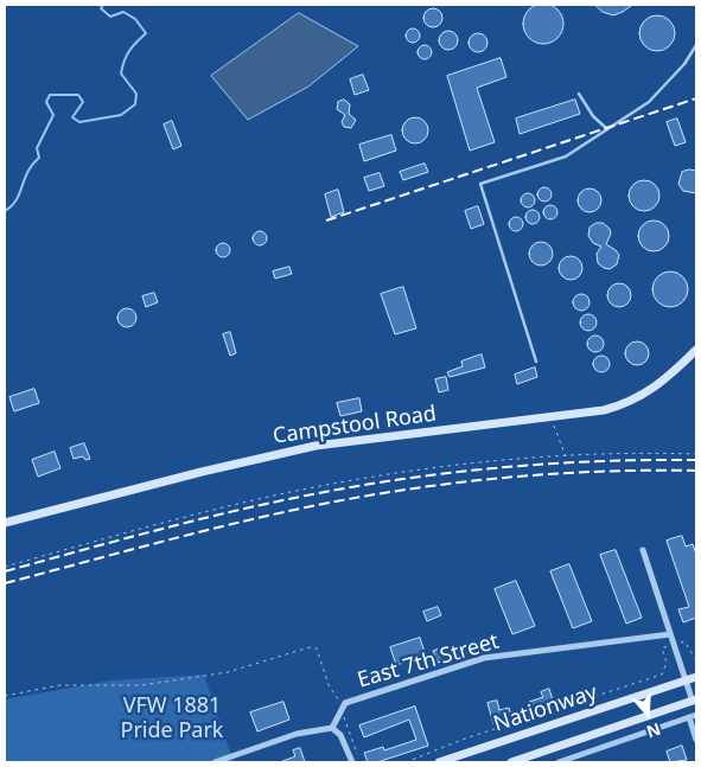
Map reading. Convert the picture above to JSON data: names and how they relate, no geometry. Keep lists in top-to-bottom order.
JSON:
{
  "streets": {
    "main road": ["Campstool Road", "Nationway"],
    "street": ["East 7th Street"]
  },
  "parks": ["VFW 1881 Pride Park"],
  "north": "bottom"
}
